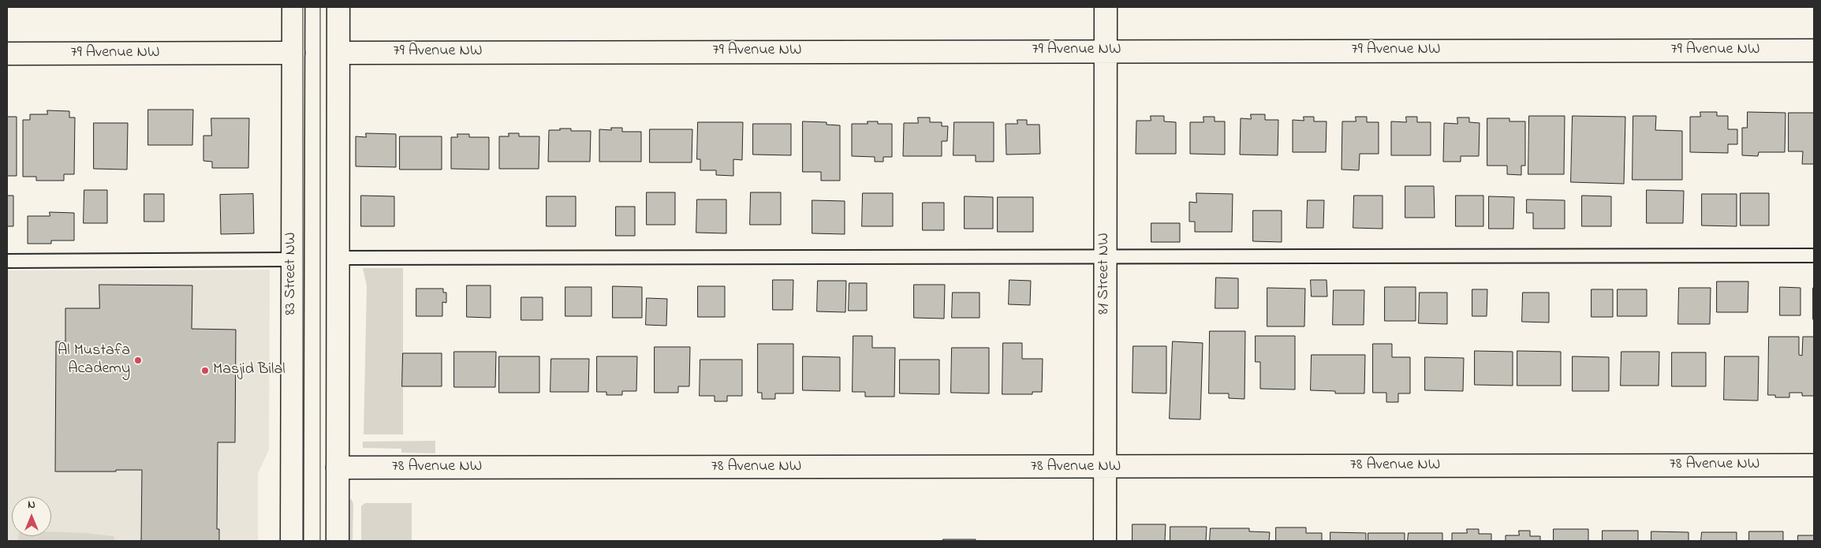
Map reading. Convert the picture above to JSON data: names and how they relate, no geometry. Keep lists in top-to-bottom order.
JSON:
{
  "streets": {
    "street": [
      "79 Avenue NW",
      "83 Street NW",
      "81 Street NW",
      "78 Avenue NW"
    ]
  },
  "crossings": [
    ["79 Avenue NW", "83 Street NW"],
    ["79 Avenue NW", "81 Street NW"],
    ["81 Street NW", "78 Avenue NW"]
  ],
  "places": ["Al Mustafa Academy", "Masjid Bilal"],
  "north": "top"
}
